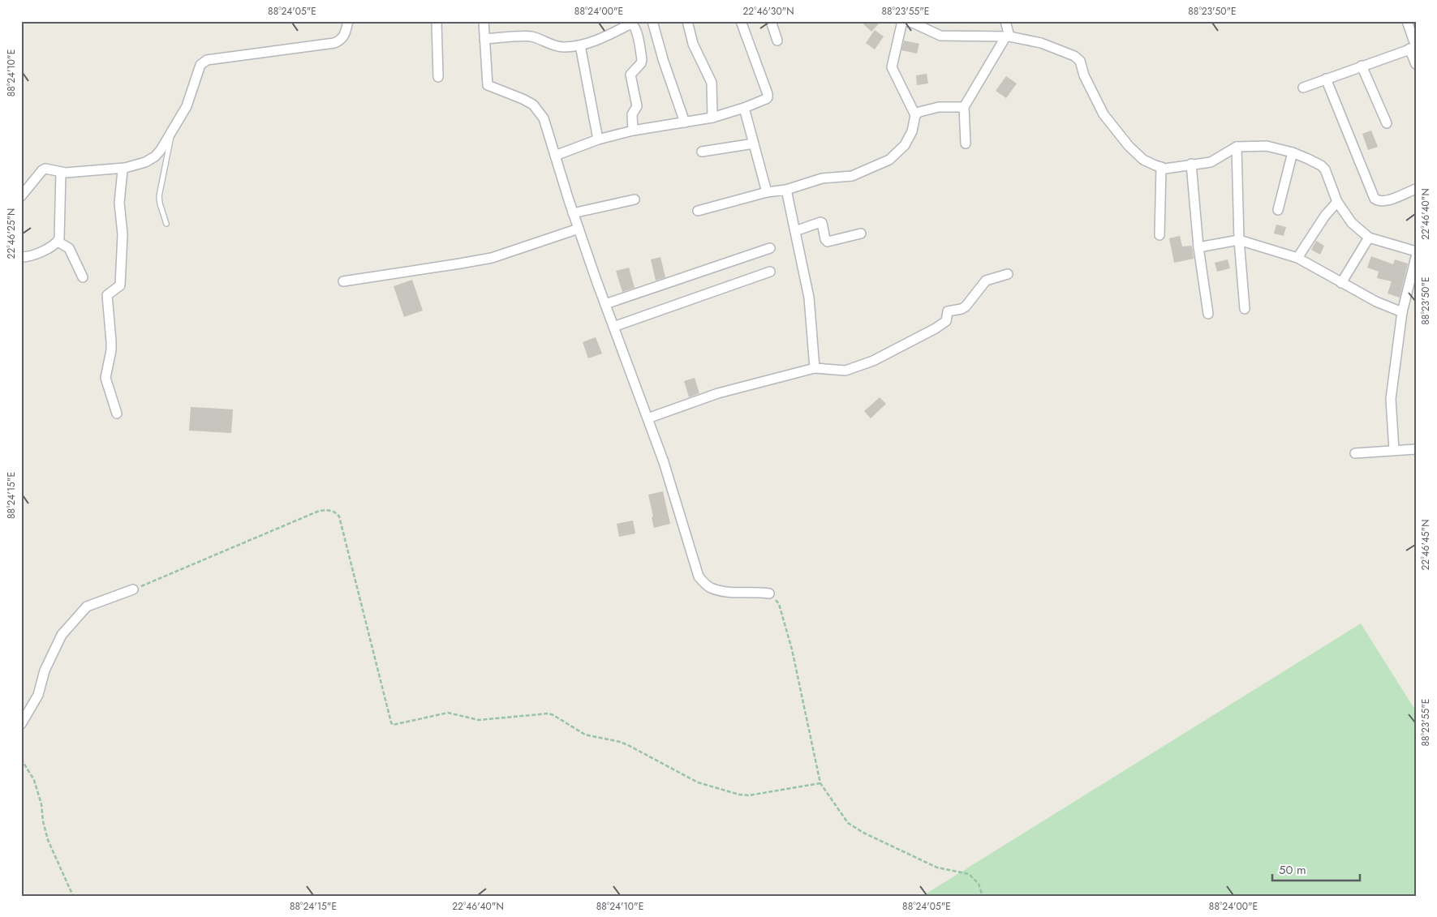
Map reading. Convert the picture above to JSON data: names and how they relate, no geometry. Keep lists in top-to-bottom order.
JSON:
{
  "scale_bar": "50 m",
  "coordinates": [
    "88°24'05\"E",
    "88°24'00\"E",
    "22°46'30\"N",
    "88°23'55\"E",
    "88°23'50\"E",
    "88°24'10\"E",
    "22°46'40\"N",
    "22°46'25\"N",
    "88°24'15\"E",
    "22°46'45\"N"
  ]
}
